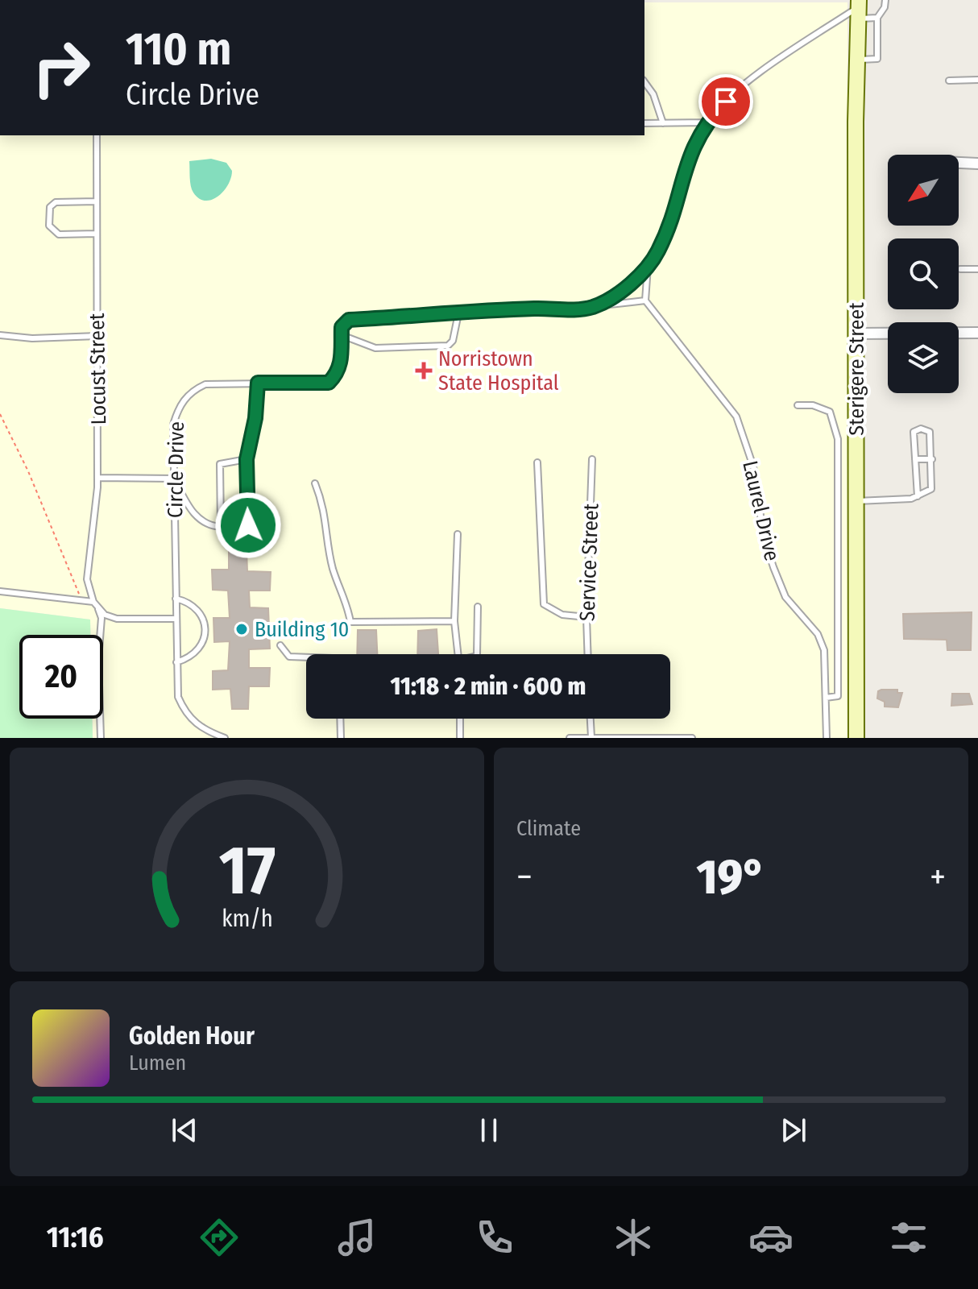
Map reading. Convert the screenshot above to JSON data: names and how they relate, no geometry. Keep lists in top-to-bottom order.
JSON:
{
  "streets": {
    "street": ["Sterigere Street"],
    "lane": [
      "Locust Street",
      "Circle Drive",
      "Laurel Drive",
      "Service Street"
    ]
  },
  "places": {
    "health": ["Norristown State Hospital"],
    "other": ["Building 10"]
  },
  "north": "bottom left",
  "page": {
    "turn": ["110 m", "Circle Drive"],
    "limit": "20",
    "trip": "11:18 · 2 min · 600 m",
    "tile": "Climate",
    "heat": ["−", "19°", "+"],
    "song": ["Golden Hour", "Lumen"],
    "tabs": "11:16",
    "gauge": ["17", "km/h"]
  }
}
